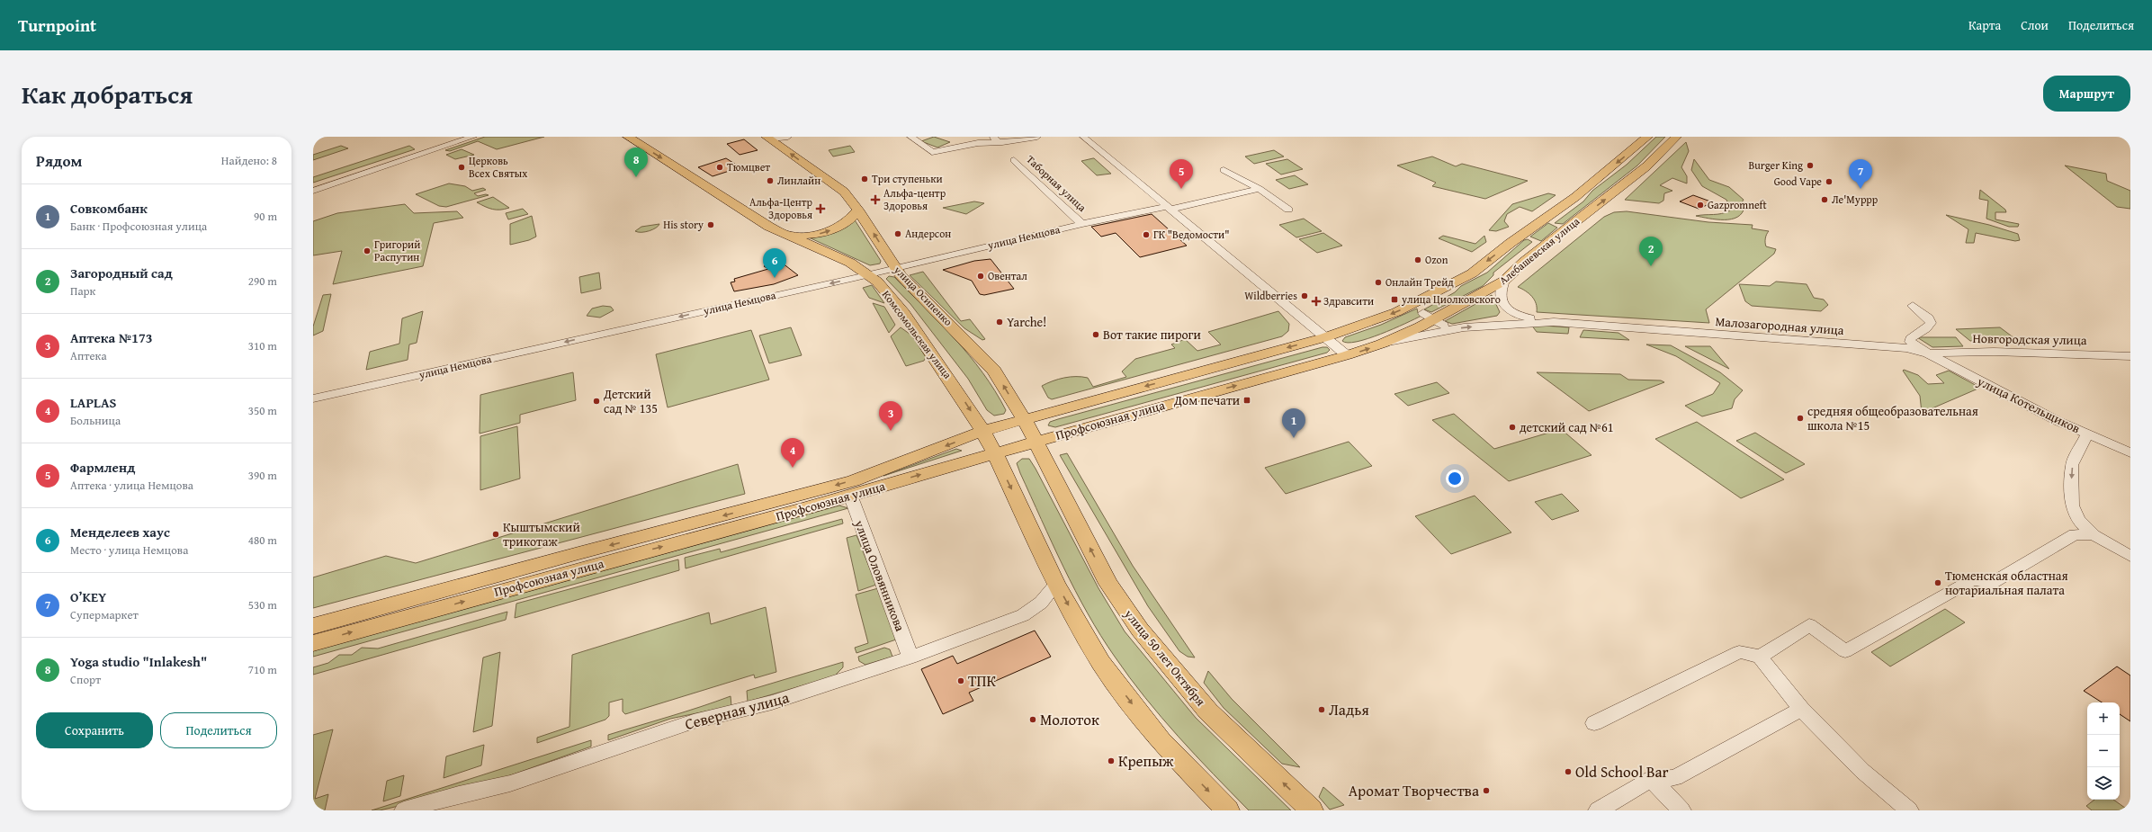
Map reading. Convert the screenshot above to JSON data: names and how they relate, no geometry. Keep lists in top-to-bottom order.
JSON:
{
  "streets": {
    "main road": [
      "Алебашевская улица",
      "улица Осипенко",
      "Комсомольская улица",
      "Профсоюзная улица",
      "улица 50 лет Октября"
    ],
    "street": [
      "Таборная улица",
      "улица Немцова",
      "Малозагородная улица",
      "Новгородская улица",
      "улица Котельщиков",
      "улица Оловянникова",
      "Северная улица"
    ]
  },
  "crossings": [
    ["Таборная улица", "улица Немцова"],
    ["улица Немцова", "улица Осипенко"],
    ["улица Немцова", "Комсомольская улица"],
    ["Алебашевская улица", "Малозагородная улица"],
    ["Алебашевская улица", "Профсоюзная улица"],
    ["улица Осипенко", "Профсоюзная улица"],
    ["улица Осипенко", "улица 50 лет Октября"],
    ["Малозагородная улица", "Новгородская улица"],
    ["Малозагородная улица", "улица Котельщиков"],
    ["Комсомольская улица", "Профсоюзная улица"],
    ["Новгородская улица", "улица Котельщиков"],
    ["Профсоюзная улица", "улица Оловянникова"],
    ["Профсоюзная улица", "улица 50 лет Октября"],
    ["улица Оловянникова", "Северная улица"]
  ],
  "one_way": ["улица Немцова", "улица Осипенко", "Комсомольская улица"],
  "places": {
    "other": [
      "Burger King",
      "Церковь Всех Святых",
      "Тюмцвет",
      "Три ступеньки",
      "Линлайн",
      "Good Vape",
      "Ле'Муррр",
      "Gazpromneft",
      "His story",
      "Андерсон",
      "ГК \"Ведомости\"",
      "Григорий Распутин",
      "Ozon",
      "Овентал",
      "Онлайн Трейд",
      "Wildberries",
      "Yarche!",
      "Вот такие пироги",
      "Детский сад № 135",
      "средняя общеобразовательная школа №15",
      "детский сад №61",
      "Кыштымский трикотаж",
      "Тюменская областная нотариальная палата",
      "ТПК",
      "Ладья",
      "Молоток",
      "Крепыж",
      "Old School Bar",
      "Аромат Творчества"
    ],
    "health": ["Альфа-центр Здоровья", "Альфа-Центр Здоровья", "Здравсити"],
    "transit": ["улица Циолковского", "Дом печати"]
  },
  "page": {
    "header": "Turnpoint",
    "nav": ["Карта", "Слои", "Поделиться"],
    "title": "Как добраться",
    "buttons": [
      "Маршрут",
      ["Сохранить", "Поделиться"]
    ],
    "heading": ["Рядом", "Найдено: 8"],
    "pins": [
      "8",
      "5",
      "7",
      "2",
      "6",
      "3",
      "1",
      "4"
    ],
    "list": [
      {
        "mark": "1",
        "name": "Совкомбанк",
        "note": "Банк · Профсоюзная улица",
        "value": "90 m"
      },
      {
        "mark": "2",
        "name": "Загородный сад",
        "note": "Парк",
        "value": "290 m"
      },
      {
        "mark": "3",
        "name": "Аптека №173",
        "note": "Аптека",
        "value": "310 m"
      },
      {
        "mark": "4",
        "name": "LAPLAS",
        "note": "Больница",
        "value": "350 m"
      },
      {
        "mark": "5",
        "name": "Фармленд",
        "note": "Аптека · улица Немцова",
        "value": "390 m"
      },
      {
        "mark": "6",
        "name": "Менделеев хаус",
        "note": "Место · улица Немцова",
        "value": "480 m"
      },
      {
        "mark": "7",
        "name": "O’KEY",
        "note": "Супермаркет",
        "value": "530 m"
      },
      {
        "mark": "8",
        "name": "Yoga studio \"Inlakesh\"",
        "note": "Спорт",
        "value": "710 m"
      }
    ],
    "map_buttons": ["+", "−"]
  }
}
